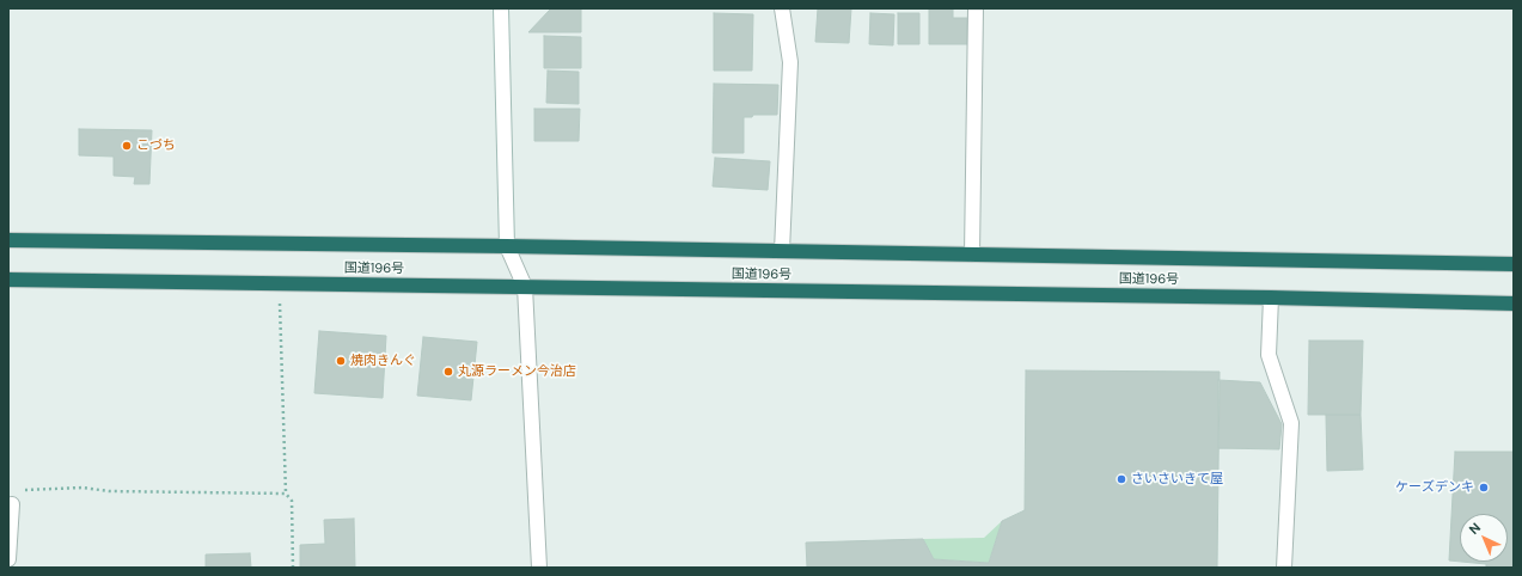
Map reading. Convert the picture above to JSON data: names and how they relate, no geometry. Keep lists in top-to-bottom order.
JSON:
{
  "streets": {
    "highway": ["国道196号"]
  },
  "places": [
    "こづち",
    "焼肉きんぐ",
    "丸源ラーメン今治店",
    "さいさいきて屋",
    "ケーズデンキ"
  ],
  "north": "top left"
}
